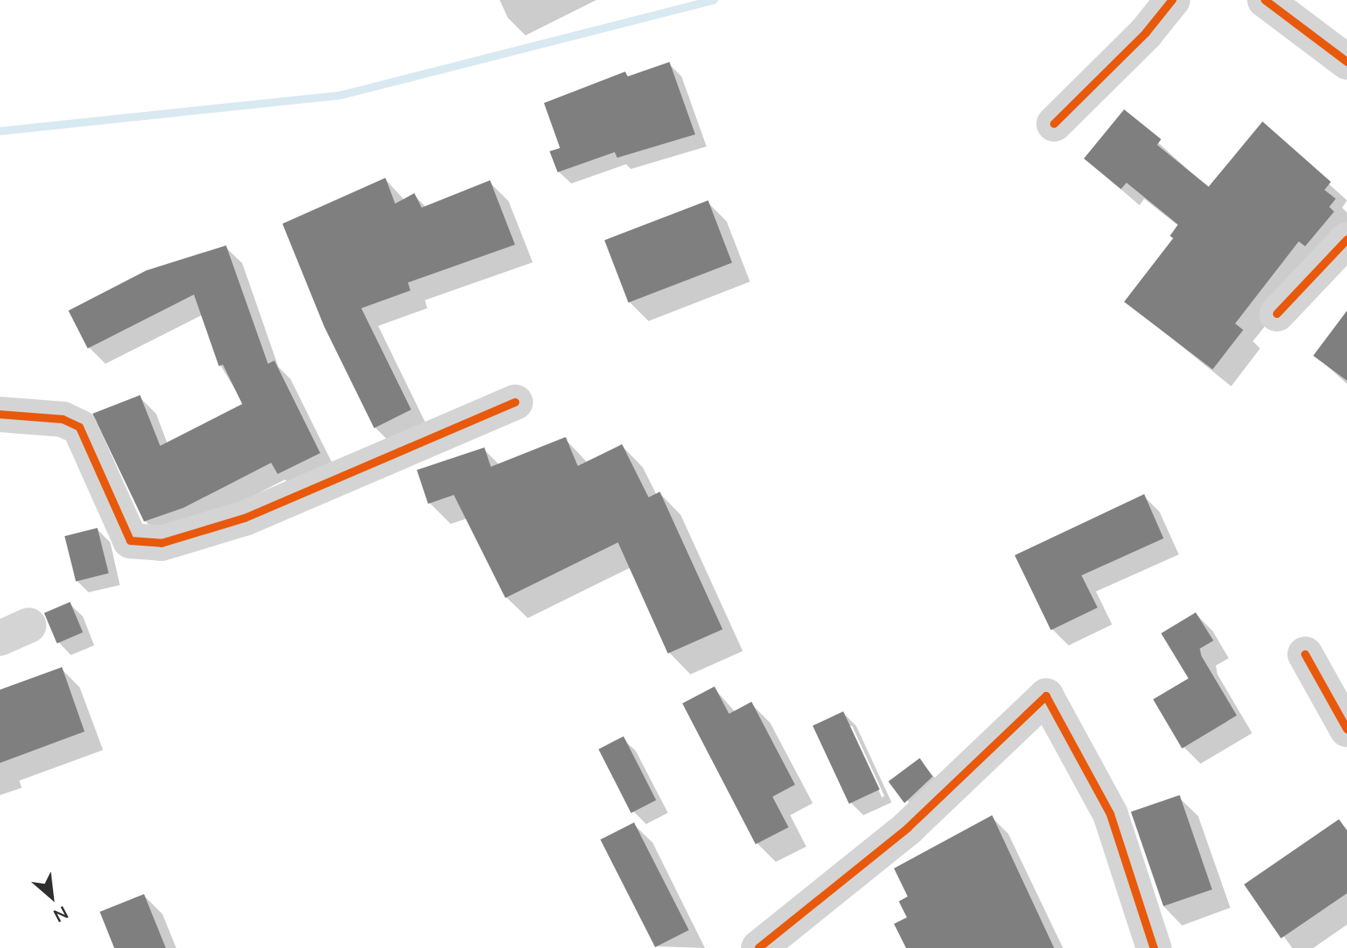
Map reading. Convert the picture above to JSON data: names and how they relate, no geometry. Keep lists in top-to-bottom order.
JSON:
{
  "north": "bottom right"
}
